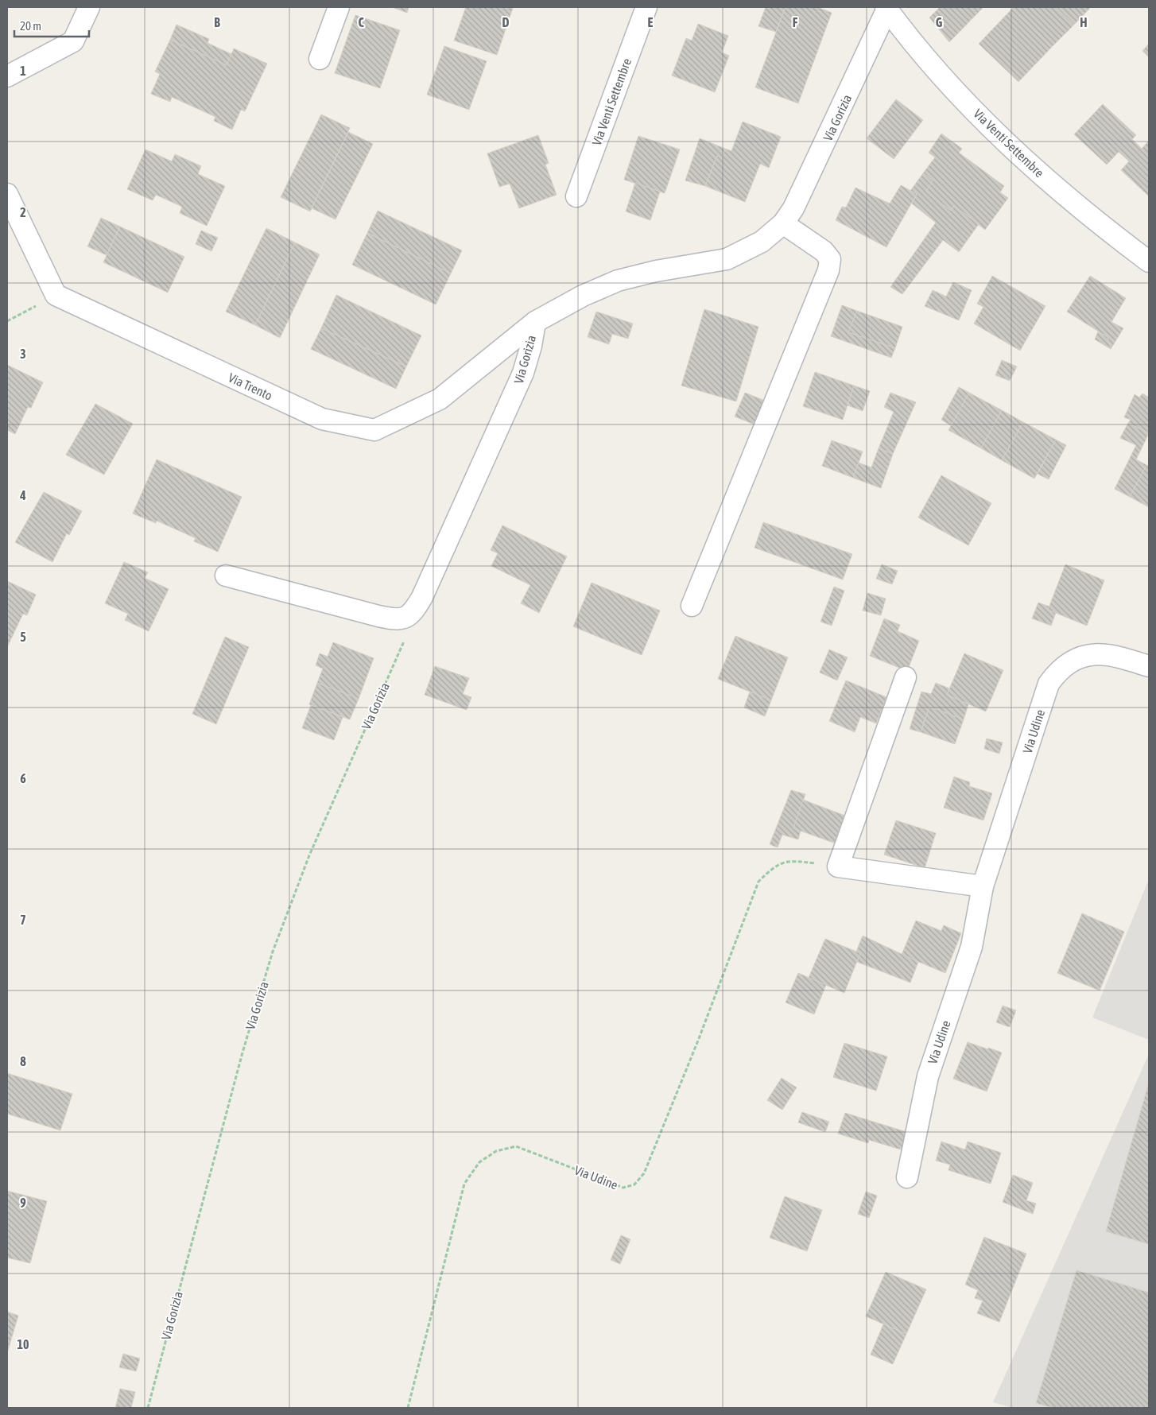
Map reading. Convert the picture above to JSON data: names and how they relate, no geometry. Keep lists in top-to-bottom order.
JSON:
{
  "streets": {
    "street": [
      "Via Venti Settembre",
      "Via Gorizia",
      "Via Trento",
      "Via Udine"
    ]
  },
  "crossings": [
    ["Via Venti Settembre", "Via Gorizia"],
    ["Via Gorizia", "Via Trento"]
  ],
  "scale_bar": "20 m",
  "grid": {
    "columns": [
      "B",
      "C",
      "D",
      "E",
      "F",
      "G",
      "H"
    ],
    "rows": [
      "1",
      "2",
      "3",
      "4",
      "5",
      "6",
      "7",
      "8",
      "9",
      "10"
    ]
  }
}
